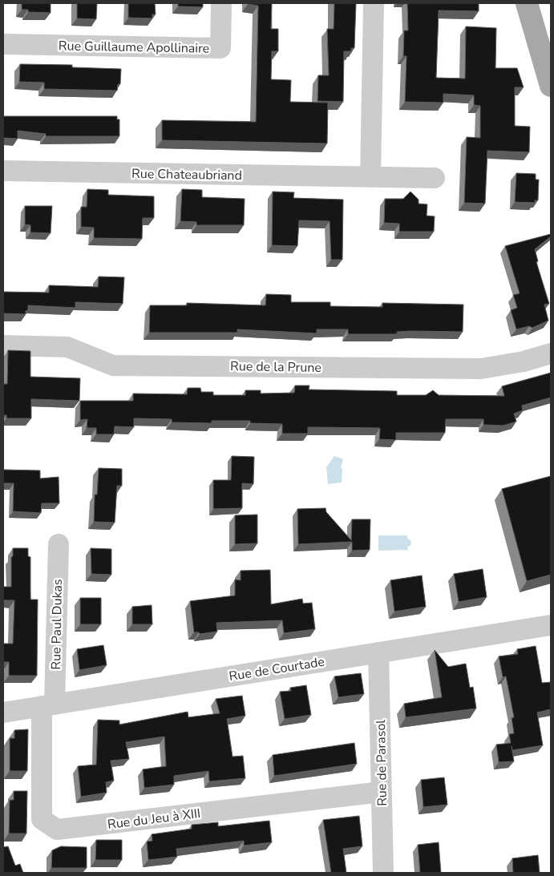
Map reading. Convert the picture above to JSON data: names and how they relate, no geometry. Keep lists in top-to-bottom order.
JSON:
{
  "streets": {
    "street": [
      "Rue Guillaume Apollinaire",
      "Rue Chateaubriand",
      "Rue de la Prune",
      "Rue Paul Dukas",
      "Rue de Courtade",
      "Rue de Parasol",
      "Rue du Jeu à XIII"
    ]
  },
  "crossings": [
    ["Rue Paul Dukas", "Rue de Courtade"],
    ["Rue Paul Dukas", "Rue du Jeu à XIII"],
    ["Rue de Courtade", "Rue de Parasol"],
    ["Rue de Courtade", "Rue du Jeu à XIII"],
    ["Rue de Parasol", "Rue du Jeu à XIII"]
  ]
}
